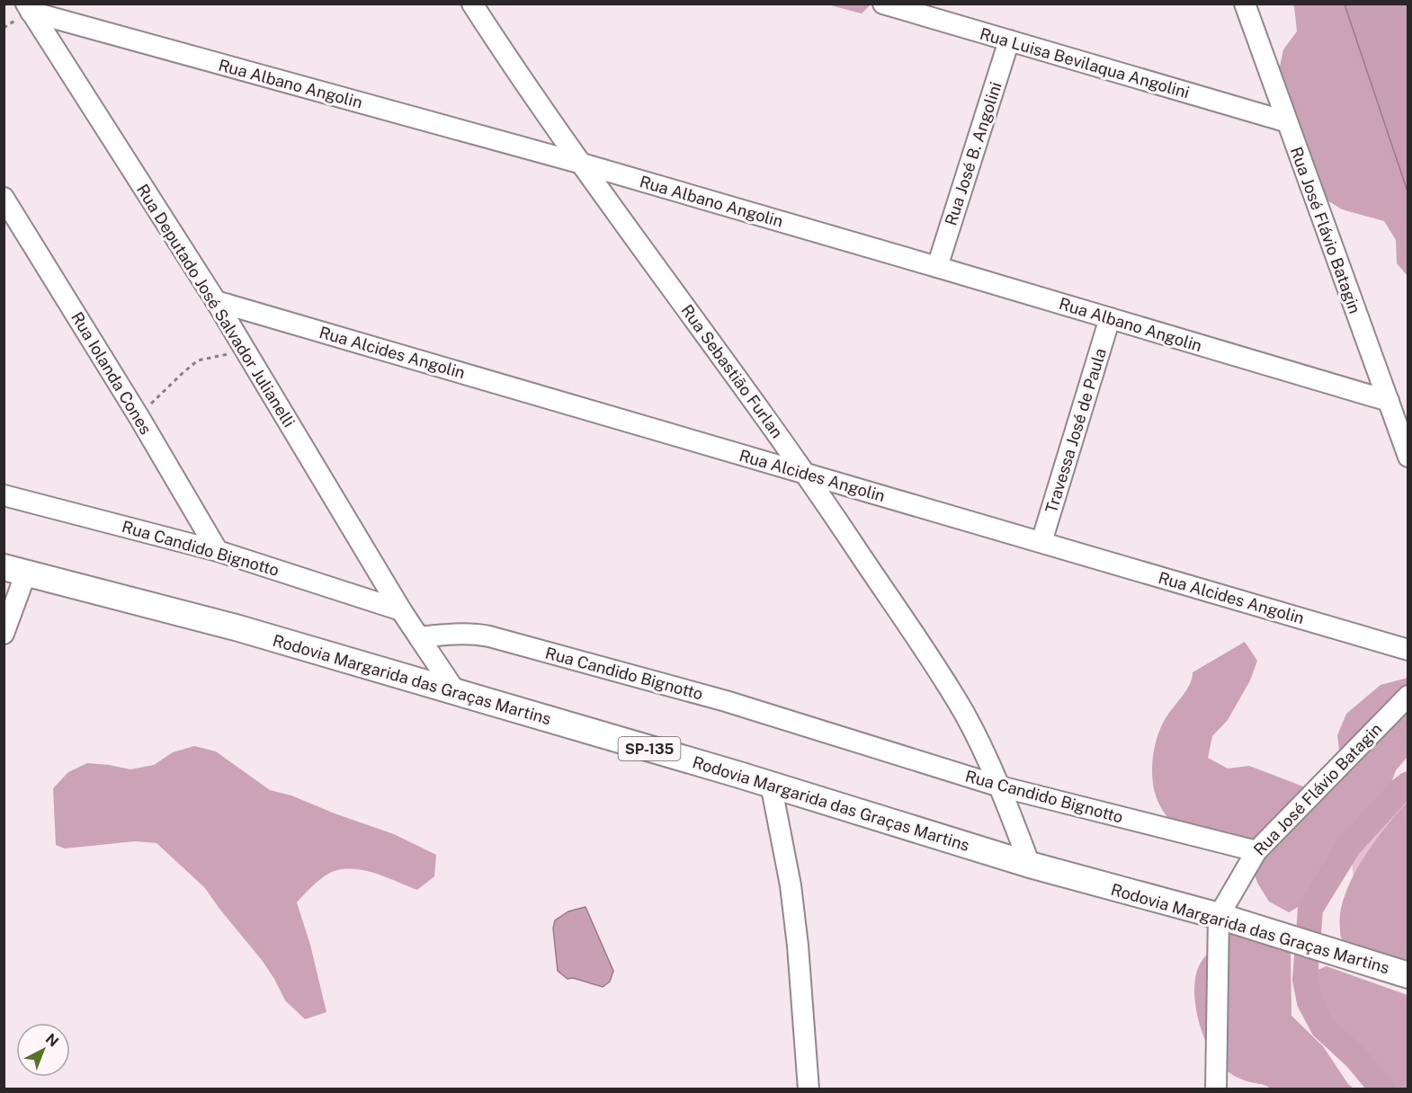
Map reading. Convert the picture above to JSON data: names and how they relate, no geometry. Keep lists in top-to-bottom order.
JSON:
{
  "streets": {
    "main road": ["Rodovia Margarida das Graças Martins", "SP-135"],
    "street": [
      "Rua Luisa Bevilaqua Angolini",
      "Rua Albano Angolin",
      "Rua José B. Angolini",
      "Rua José Flávio Batagin",
      "Rua Deputado José Salvador Julianelli",
      "Rua Alcides Angolin",
      "Rua Sebastião Furlan",
      "Rua Iolanda Cones",
      "Travessa José de Paula",
      "Rua Candido Bignotto"
    ]
  },
  "crossings": [
    ["Rua Luisa Bevilaqua Angolini", "Rua José B. Angolini"],
    ["Rua Luisa Bevilaqua Angolini", "Rua José Flávio Batagin"],
    ["Rua Albano Angolin", "Rua José B. Angolini"],
    ["Rua Albano Angolin", "Rua José Flávio Batagin"],
    ["Rua Albano Angolin", "Rua Deputado José Salvador Julianelli"],
    ["Rua Albano Angolin", "Rua Sebastião Furlan"],
    ["Rua Albano Angolin", "Travessa José de Paula"],
    ["Rua José Flávio Batagin", "Rua Candido Bignotto"],
    ["Rua José Flávio Batagin", "Rodovia Margarida das Graças Martins"],
    ["Rua Deputado José Salvador Julianelli", "Rua Alcides Angolin"],
    ["Rua Deputado José Salvador Julianelli", "Rua Candido Bignotto"],
    ["Rua Alcides Angolin", "Rua Sebastião Furlan"],
    ["Rua Alcides Angolin", "Travessa José de Paula"],
    ["Rua Sebastião Furlan", "Rua Candido Bignotto"],
    ["Rua Sebastião Furlan", "Rodovia Margarida das Graças Martins"],
    ["Rua Iolanda Cones", "Rua Candido Bignotto"]
  ],
  "north": "top right"
}
